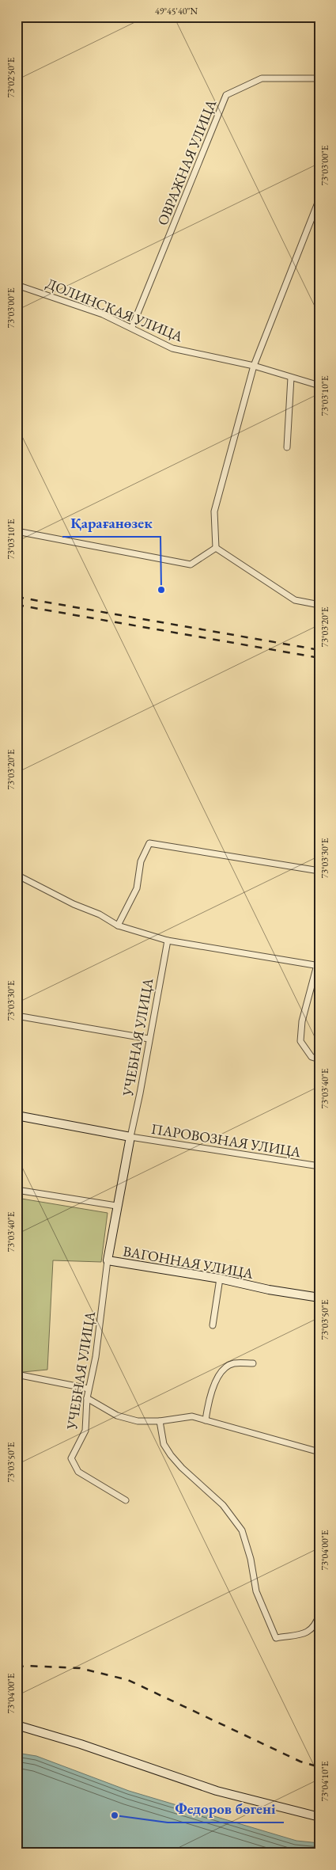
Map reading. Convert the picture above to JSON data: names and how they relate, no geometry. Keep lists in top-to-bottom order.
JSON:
{
  "streets": {
    "street": [
      "ОВРАЖНАЯ УЛИЦА",
      "ДОЛИНСКАЯ УЛИЦА",
      "УЧЕБНАЯ УЛИЦА",
      "ПАРОВОЗНАЯ УЛИЦА",
      "ВАГОННАЯ УЛИЦА"
    ]
  },
  "crossings": [
    ["ОВРАЖНАЯ УЛИЦА", "ДОЛИНСКАЯ УЛИЦА"],
    ["УЧЕБНАЯ УЛИЦА", "ПАРОВОЗНАЯ УЛИЦА"],
    ["УЧЕБНАЯ УЛИЦА", "ВАГОННАЯ УЛИЦА"],
    ["ПАРОВОЗНАЯ УЛИЦА", "ВАГОННАЯ УЛИЦА"]
  ],
  "places": ["Қарағанөзек", "Федоров бөгені"],
  "coordinates": [
    "49°45'40\"N",
    "73°02'50\"E",
    "73°03'00\"E",
    "73°03'10\"E",
    "73°03'20\"E",
    "73°03'30\"E",
    "73°03'40\"E",
    "73°03'50\"E",
    "73°04'00\"E",
    "73°04'10\"E"
  ]
}
